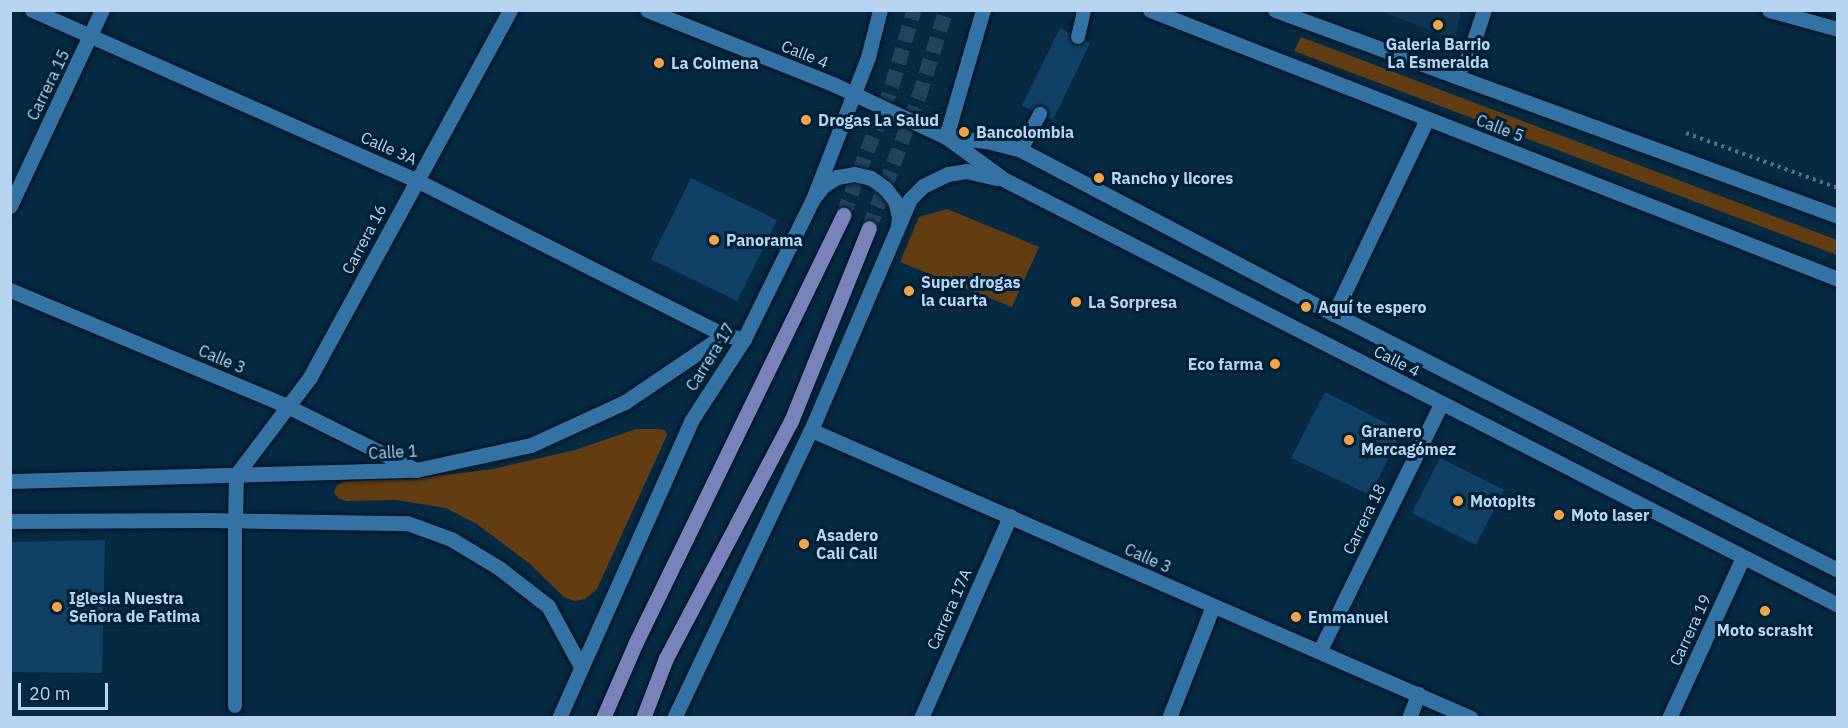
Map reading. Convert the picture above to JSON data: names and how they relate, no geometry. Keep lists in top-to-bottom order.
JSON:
{
  "streets": {
    "main road": [
      "Calle 4",
      "Carrera 15",
      "Calle 5",
      "Calle 3A",
      "Carrera 16",
      "Carrera 17",
      "Calle 3",
      "Calle 1",
      "Carrera 18",
      "Carrera 17A",
      "Carrera 19"
    ]
  },
  "crossings": [
    ["Calle 4", "Carrera 17"],
    ["Calle 4", "Carrera 18"],
    ["Calle 4", "Carrera 19"],
    ["Carrera 15", "Calle 3A"],
    ["Calle 3A", "Carrera 16"],
    ["Calle 3A", "Calle 1"],
    ["Carrera 16", "Calle 3"],
    ["Carrera 16", "Calle 1"],
    ["Calle 3", "Calle 1"],
    ["Calle 3", "Carrera 18"],
    ["Calle 3", "Carrera 17A"]
  ],
  "places": [
    "Galeria Barrio La Esmeralda",
    "La Colmena",
    "Drogas La Salud",
    "Bancolombia",
    "Rancho y licores",
    "Panorama",
    "Super drogas la cuarta",
    "La Sorpresa",
    "Aquí te espero",
    "Eco farma",
    "Granero Mercagómez",
    "Motopits",
    "Moto laser",
    "Asadero Cali Cali",
    "Iglesia Nuestra Señora de Fatima",
    "Moto scrasht",
    "Emmanuel"
  ],
  "scale_bar": "20 m"
}
